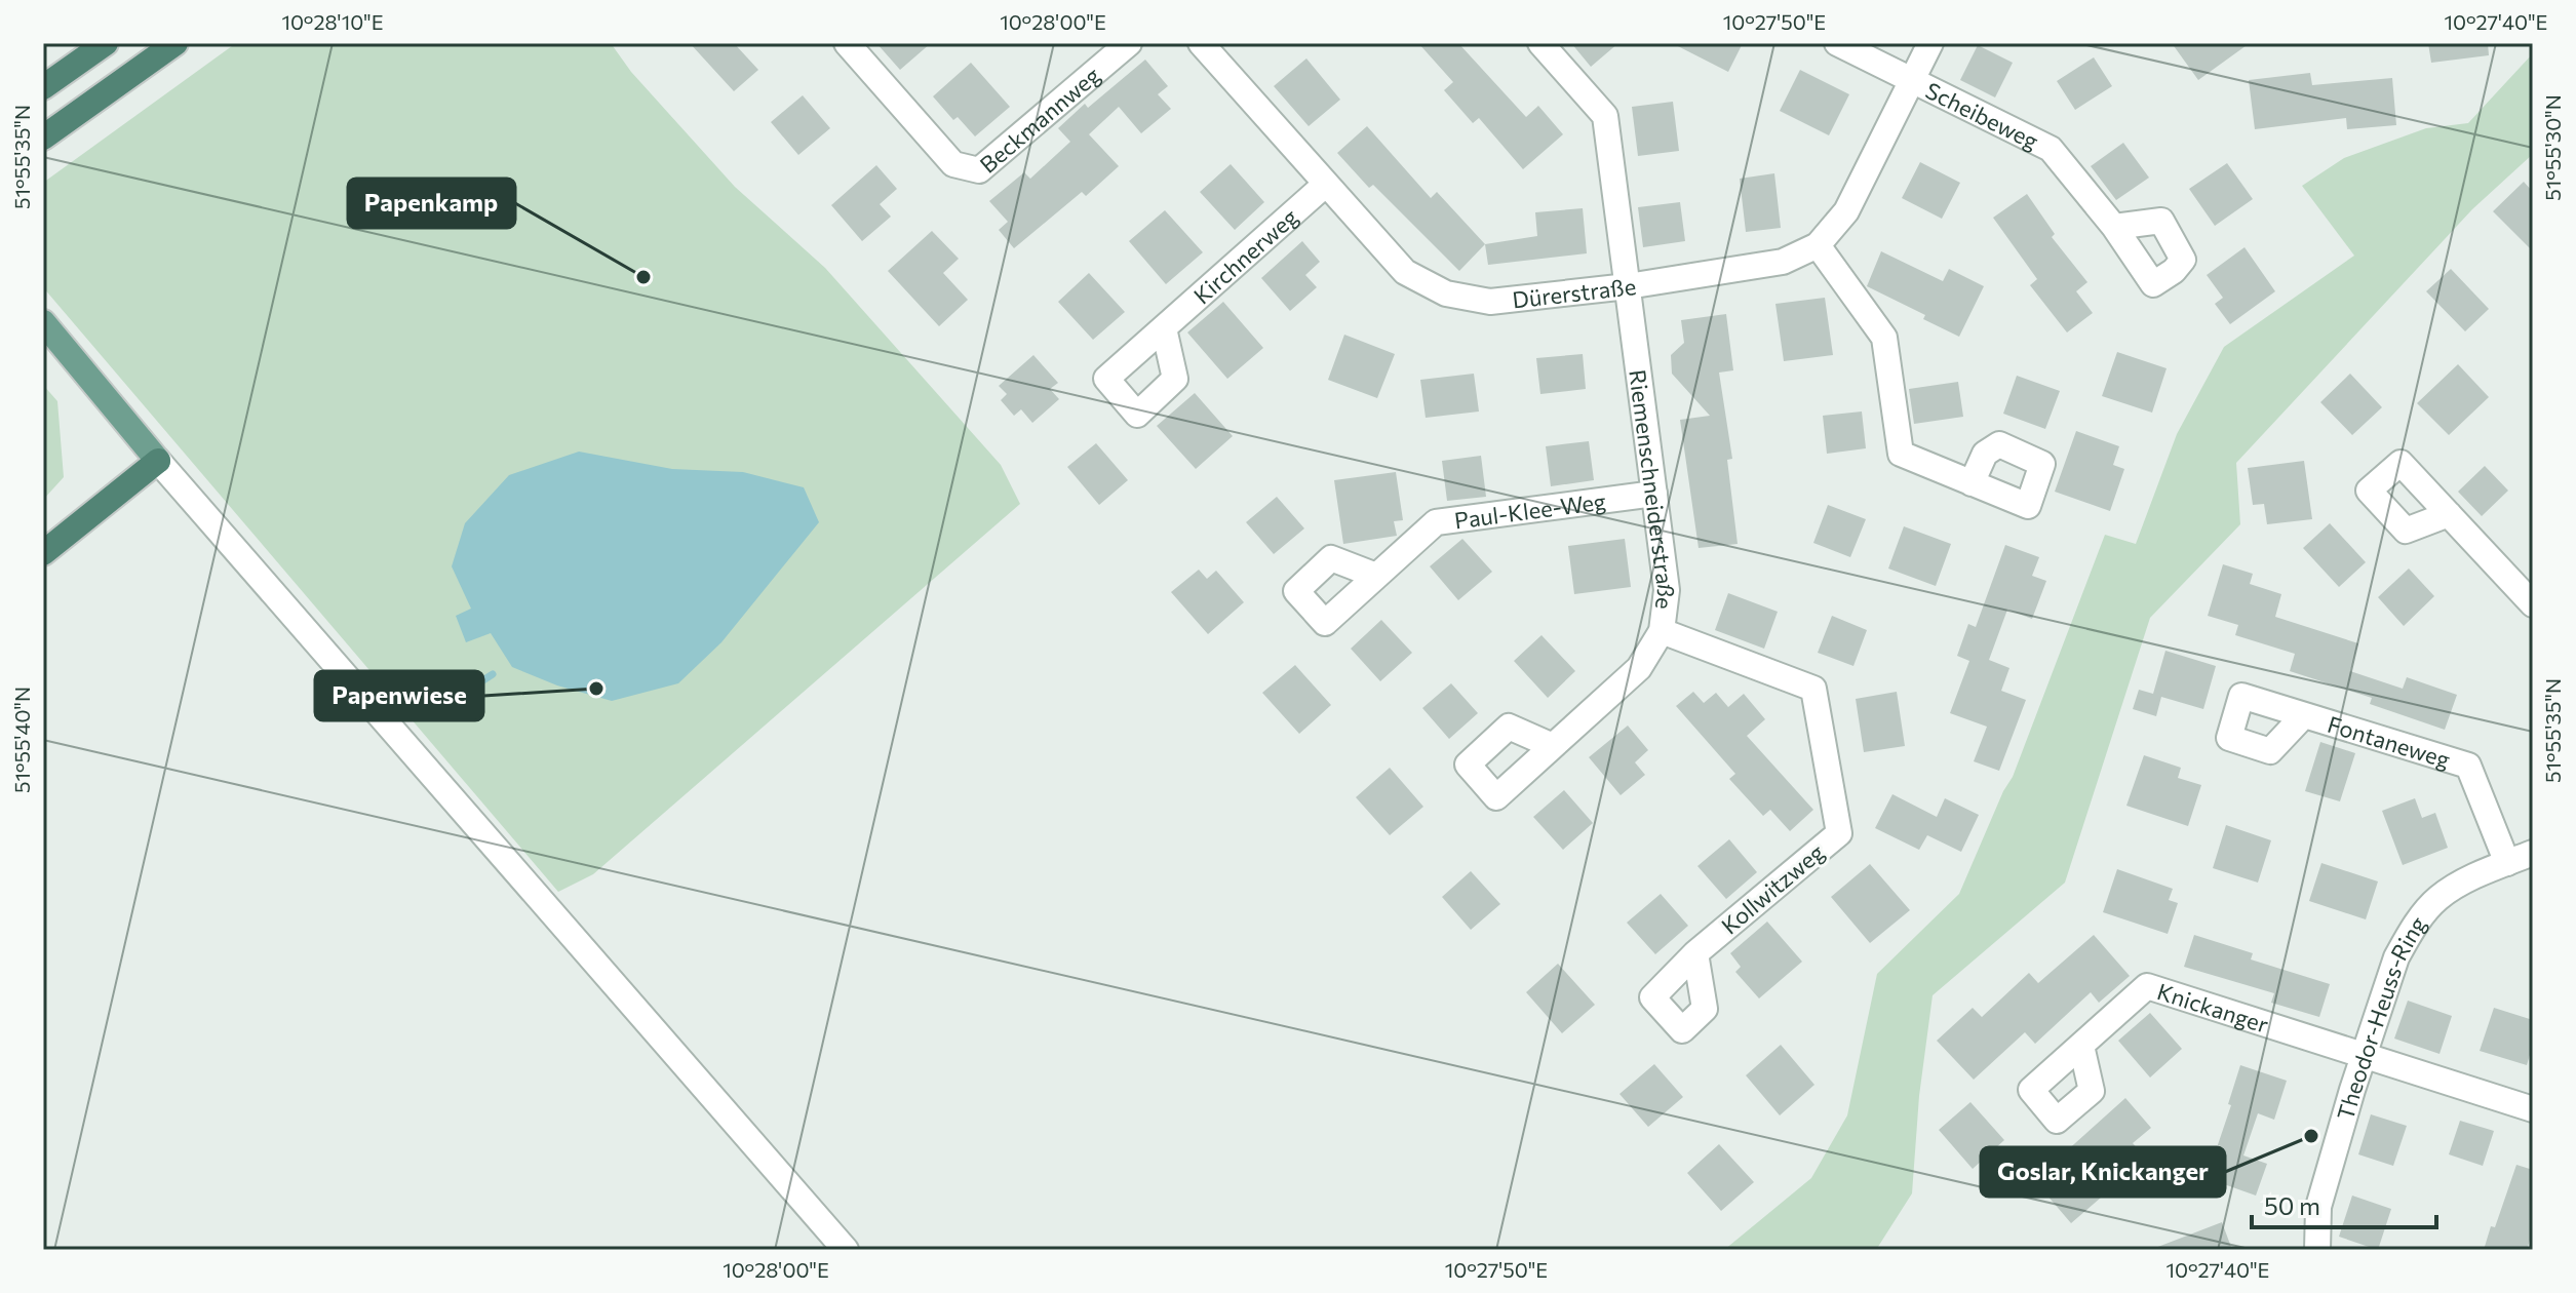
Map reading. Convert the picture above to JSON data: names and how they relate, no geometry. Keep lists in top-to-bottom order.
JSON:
{
  "streets": {
    "street": [
      "Scheibeweg",
      "Beckmannweg",
      "Kirchnerweg",
      "Dürerstraße",
      "Riemenschneiderstraße",
      "Paul-Klee-Weg",
      "Fontaneweg",
      "Kollwitzweg",
      "Knickanger",
      "Theodor-Heuss-Ring"
    ]
  },
  "crossings": [
    ["Scheibeweg", "Dürerstraße"],
    ["Kirchnerweg", "Dürerstraße"],
    ["Dürerstraße", "Riemenschneiderstraße"],
    ["Riemenschneiderstraße", "Paul-Klee-Weg"],
    ["Riemenschneiderstraße", "Kollwitzweg"],
    ["Fontaneweg", "Theodor-Heuss-Ring"],
    ["Knickanger", "Theodor-Heuss-Ring"]
  ],
  "places": ["Papenkamp", "Papenwiese", "Goslar, Knickanger"],
  "scale_bar": "50 m",
  "coordinates": [
    "10°28'10\"E",
    "10°28'00\"E",
    "10°27'50\"E",
    "10°27'40\"E",
    "51°55'30\"N",
    "51°55'35\"N",
    "51°55'40\"N"
  ]
}
